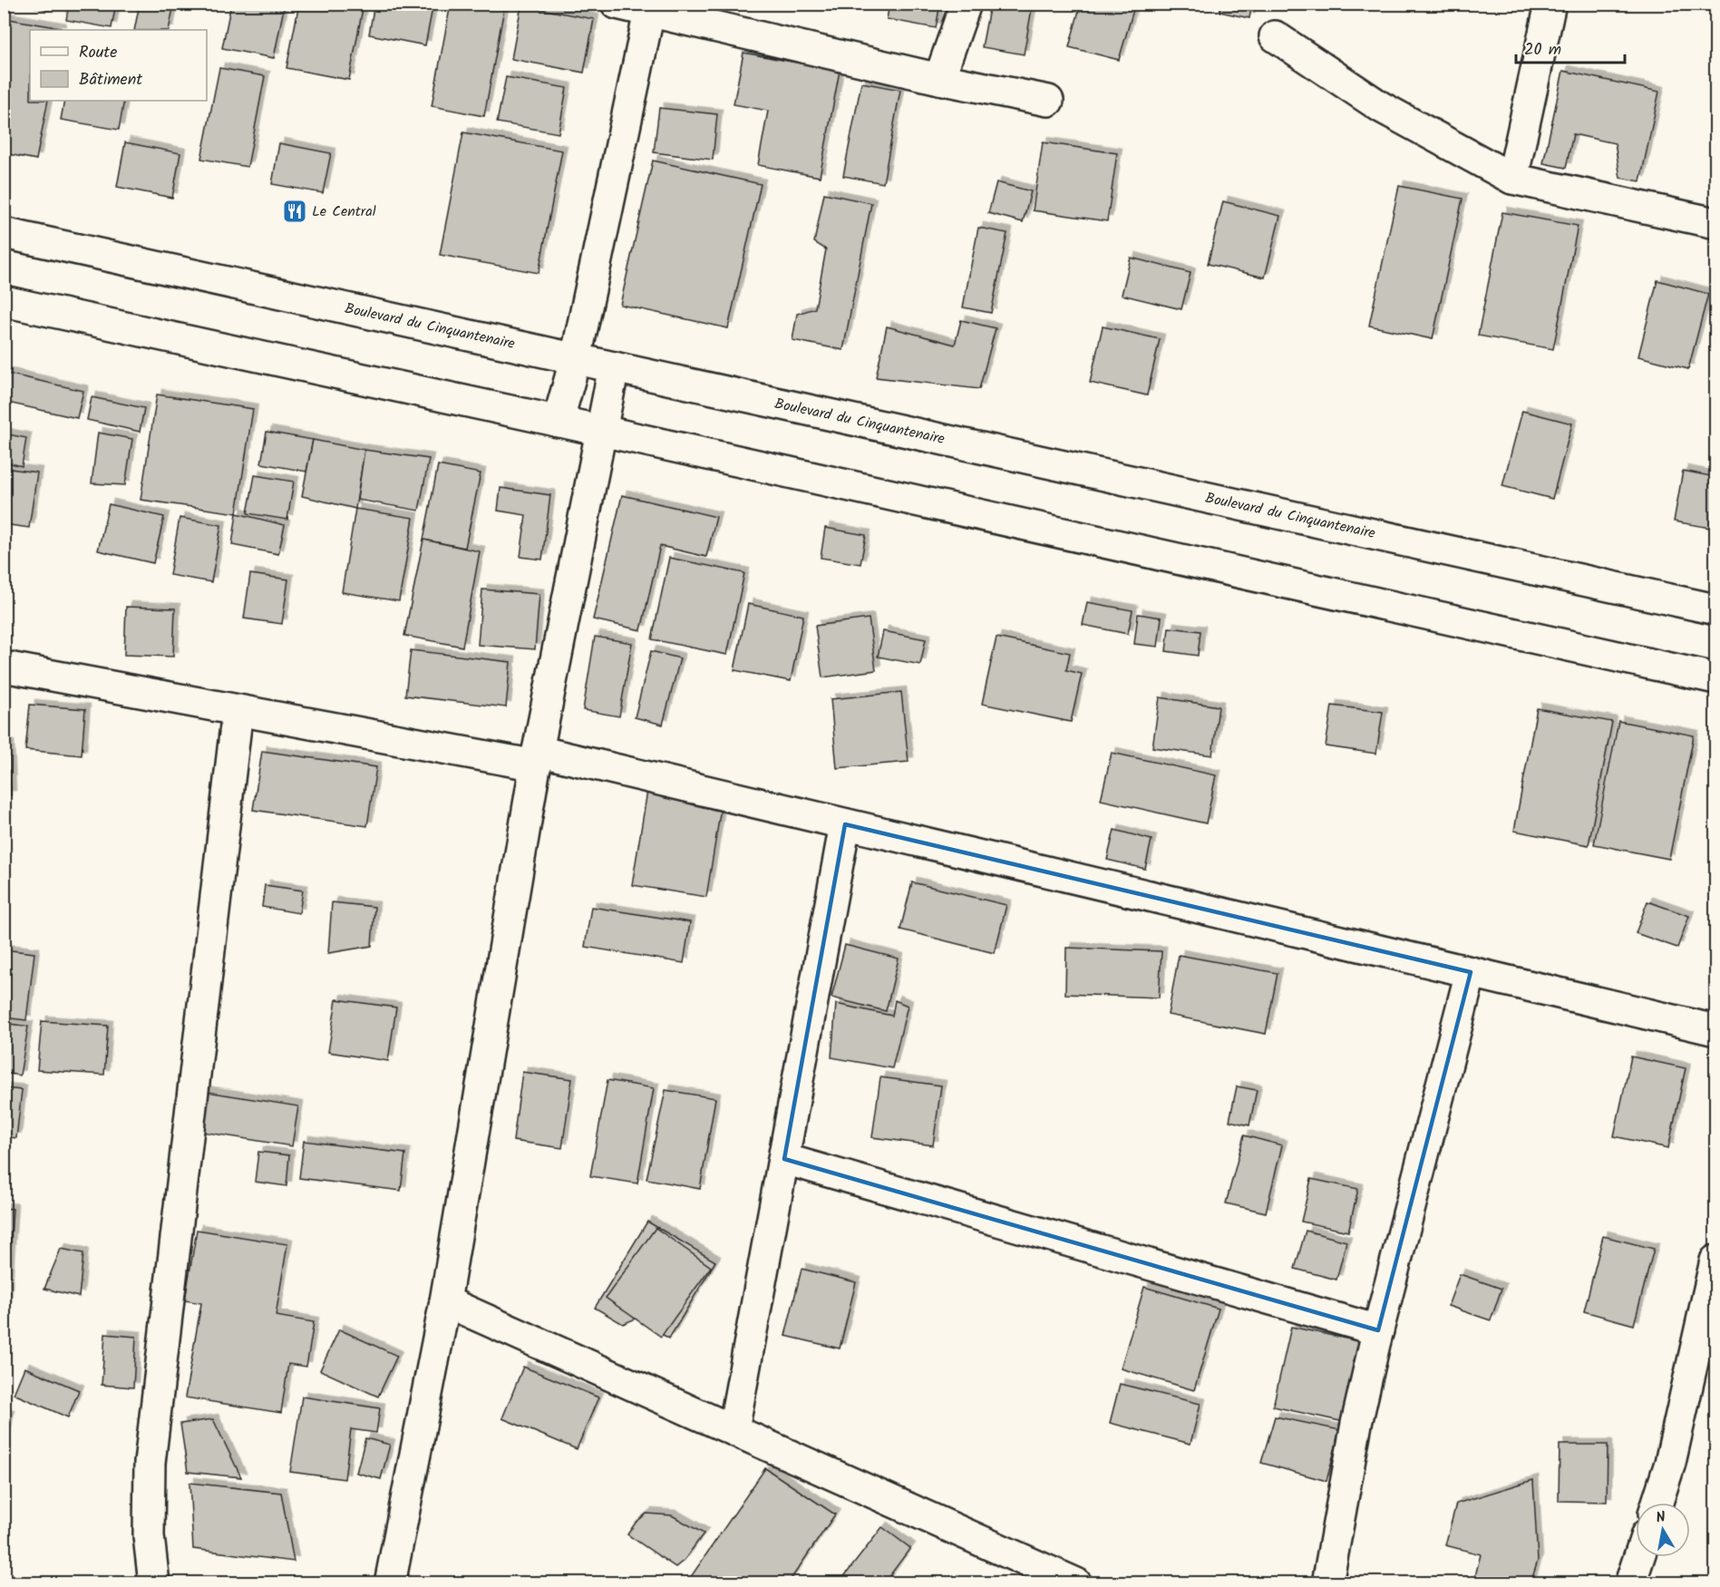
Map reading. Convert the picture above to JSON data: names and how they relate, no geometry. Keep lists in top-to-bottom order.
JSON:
{
  "streets": {
    "street": ["Boulevard du Cinquantenaire"]
  },
  "places": {
    "restaurant": ["Le Central"]
  },
  "legend": ["Route", "Bâtiment"],
  "scale_bar": "20 m",
  "north": "top"
}
